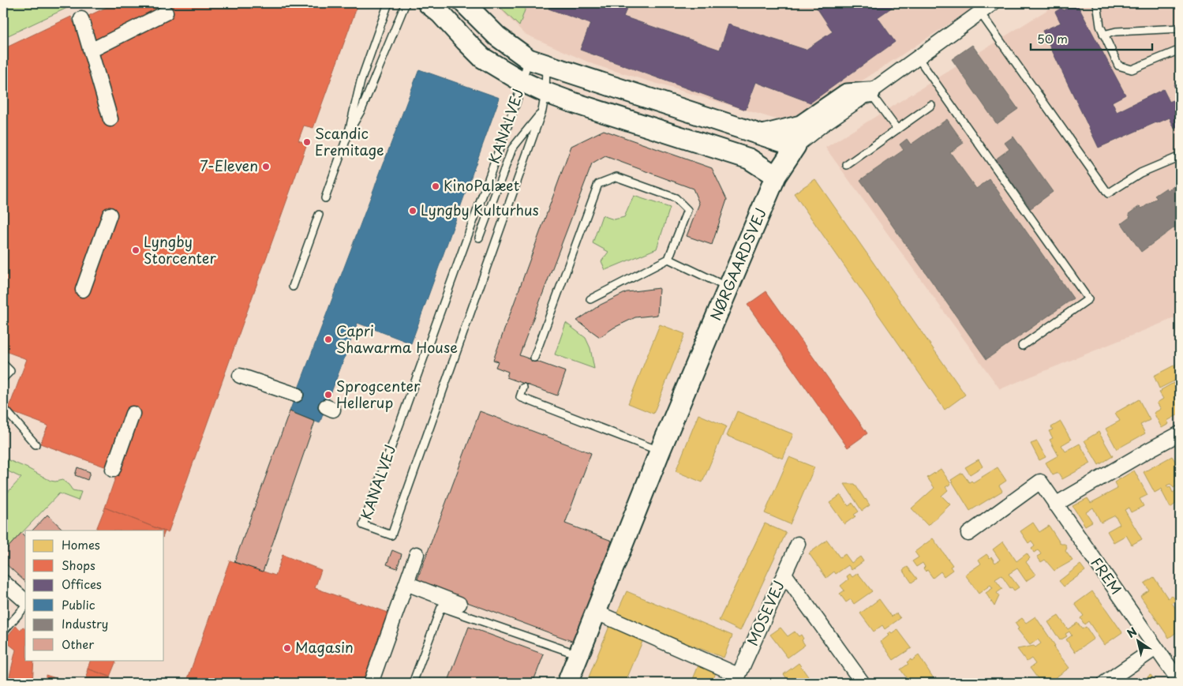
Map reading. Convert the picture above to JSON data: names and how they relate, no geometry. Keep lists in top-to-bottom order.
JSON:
{
  "streets": {
    "street": [
      "KANALVEJ",
      "NØRGAARDSVEJ",
      "FREM",
      "MOSEVEJ"
    ]
  },
  "crossings": [
    ["KANALVEJ", "NØRGAARDSVEJ"]
  ],
  "places": [
    "Scandic Eremitage",
    "7-Eleven",
    "KinoPalæet",
    "Lyngby Kulturhus",
    "Lyngby Storcenter",
    "Capri Shawarma House",
    "Sprogcenter Hellerup",
    "Magasin"
  ],
  "legend": [
    "Homes",
    "Shops",
    "Offices",
    "Public",
    "Industry",
    "Other"
  ],
  "scale_bar": "50 m",
  "north": "top left"
}
